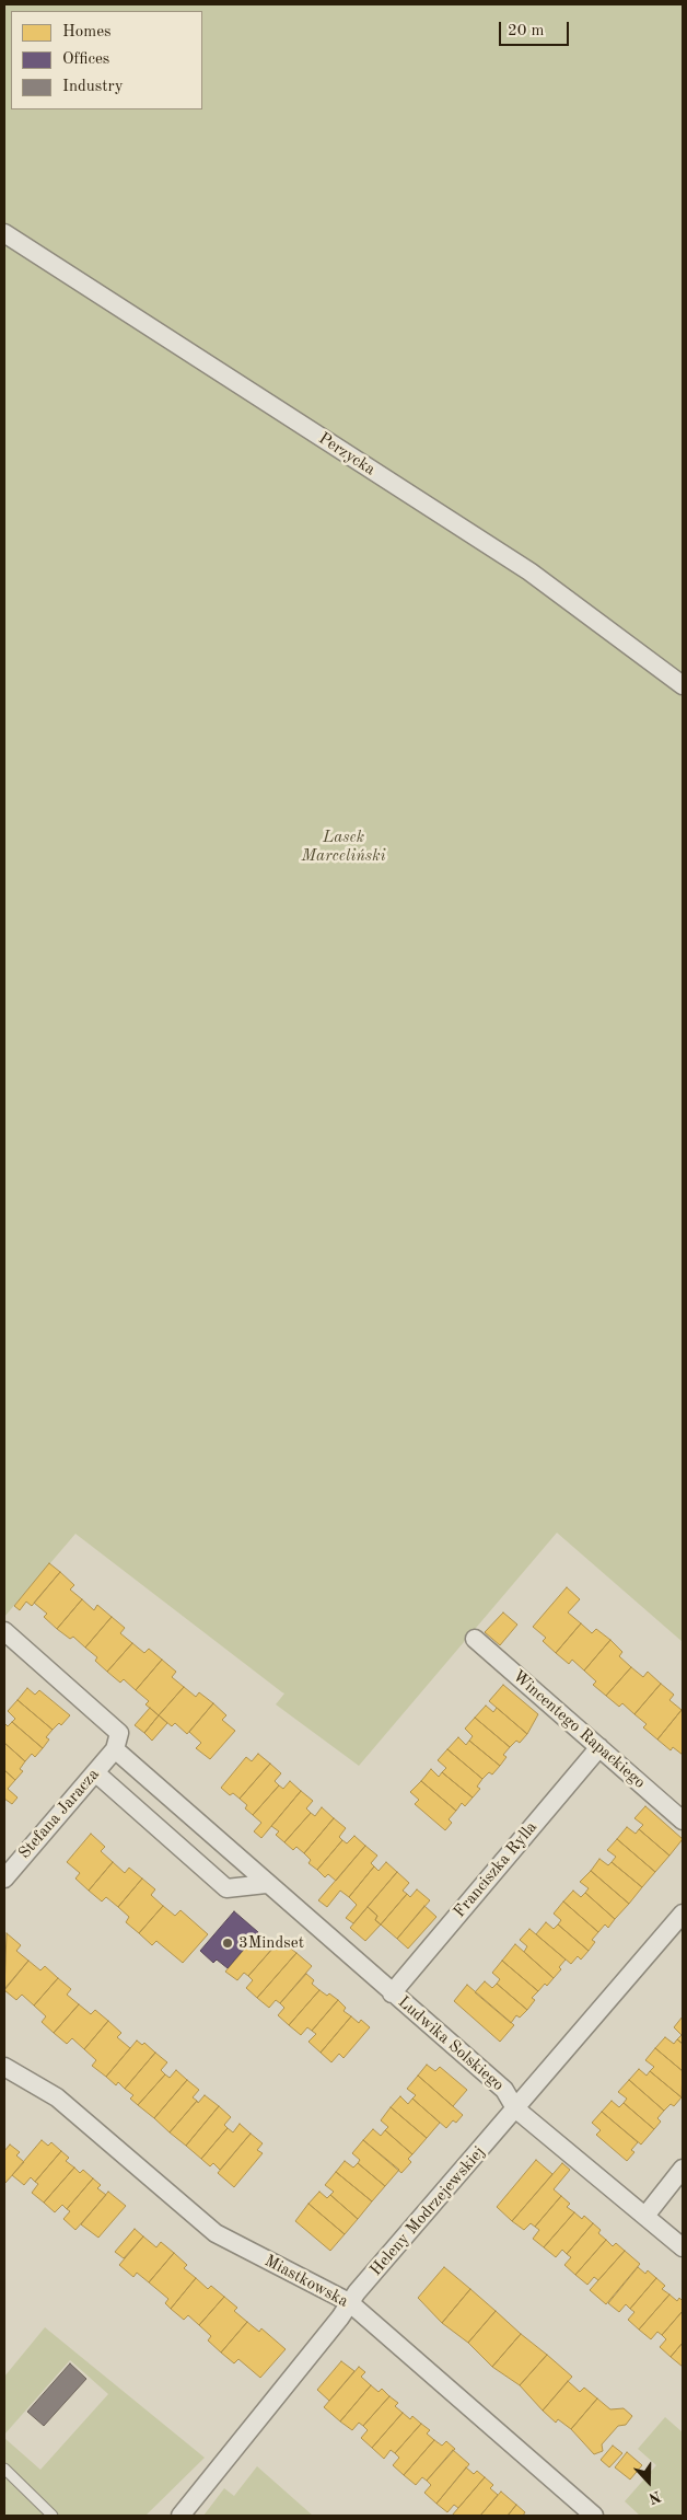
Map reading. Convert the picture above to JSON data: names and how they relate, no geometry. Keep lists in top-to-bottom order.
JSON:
{
  "streets": {
    "street": [
      "Perzycka",
      "Wincentego Rapackiego",
      "Stefana Jaracza",
      "Franciszka Rylla",
      "Ludwika Solskiego",
      "Heleny Modrzejewskiej",
      "Miastkowska"
    ]
  },
  "crossings": [
    ["Wincentego Rapackiego", "Franciszka Rylla"],
    ["Stefana Jaracza", "Ludwika Solskiego"],
    ["Franciszka Rylla", "Ludwika Solskiego"],
    ["Ludwika Solskiego", "Heleny Modrzejewskiej"],
    ["Heleny Modrzejewskiej", "Miastkowska"]
  ],
  "parks": ["Lasek Marceliński"],
  "places": ["3Mindset"],
  "legend": ["Homes", "Offices", "Industry"],
  "scale_bar": "20 m",
  "north": "bottom"
}
